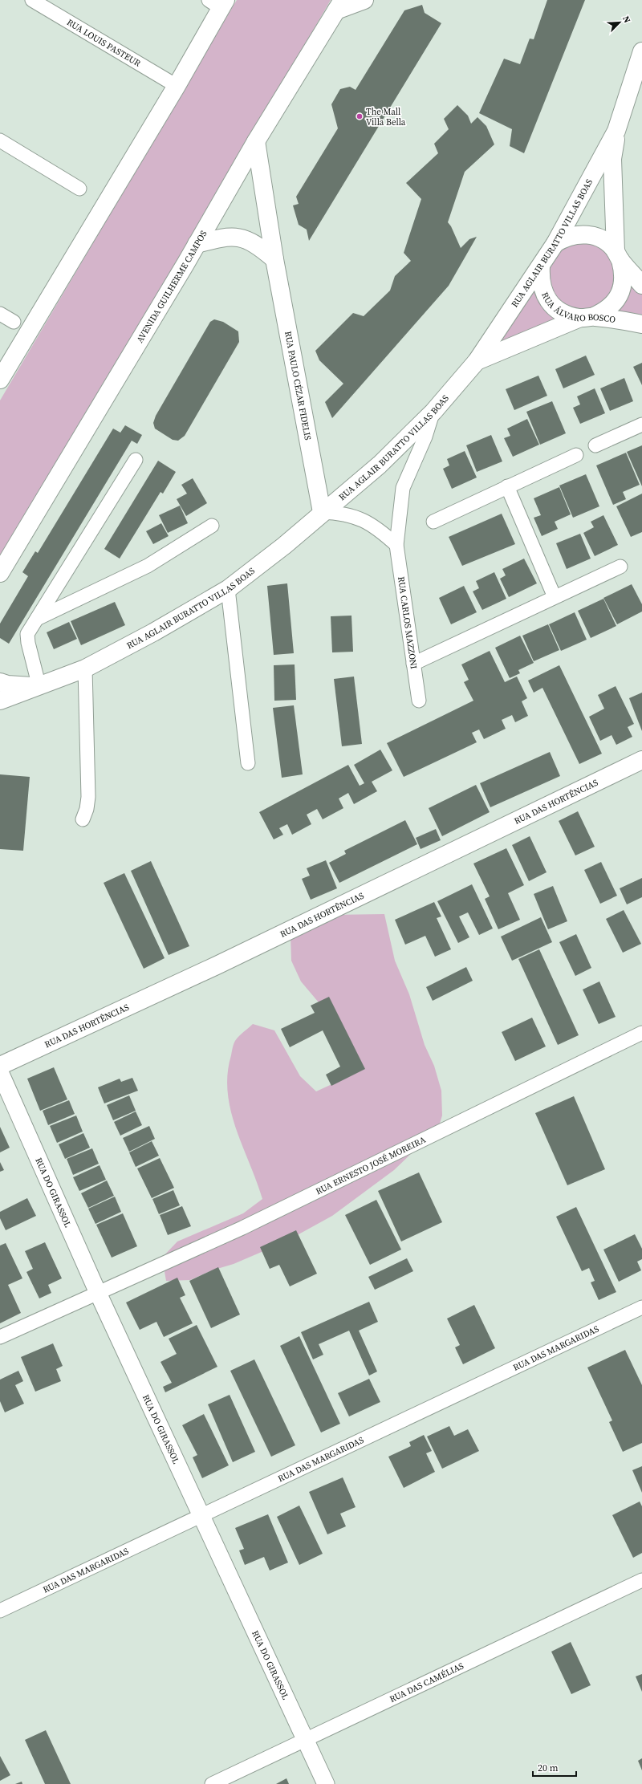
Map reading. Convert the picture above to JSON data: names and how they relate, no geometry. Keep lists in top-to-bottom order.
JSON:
{
  "streets": {
    "main road": [
      "RUA AGLAIR BURATTO VILLAS BOAS",
      "AVENIDA GUILHERME CAMPOS",
      "RUA ÁLVARO BOSCO",
      "RUA PAULO CÉZAR FIDELIS",
      "RUA DAS HORTÊNCIAS"
    ],
    "street": [
      "RUA LOUIS PASTEUR",
      "RUA CARLOS MAZZONI",
      "RUA ERNESTO JOSÉ MOREIRA",
      "RUA DO GIRASSOL",
      "RUA DAS MARGARIDAS",
      "RUA DAS CAMÉLIAS"
    ]
  },
  "crossings": [
    ["RUA AGLAIR BURATTO VILLAS BOAS", "RUA ÁLVARO BOSCO"],
    ["RUA AGLAIR BURATTO VILLAS BOAS", "RUA PAULO CÉZAR FIDELIS"],
    ["RUA AGLAIR BURATTO VILLAS BOAS", "RUA CARLOS MAZZONI"],
    ["AVENIDA GUILHERME CAMPOS", "RUA PAULO CÉZAR FIDELIS"],
    ["RUA ERNESTO JOSÉ MOREIRA", "RUA DO GIRASSOL"],
    ["RUA DO GIRASSOL", "RUA DAS MARGARIDAS"],
    ["RUA DO GIRASSOL", "RUA DAS CAMÉLIAS"]
  ],
  "places": ["The Mall Villa Bella"],
  "scale_bar": "20 m",
  "north": "top right"
}
